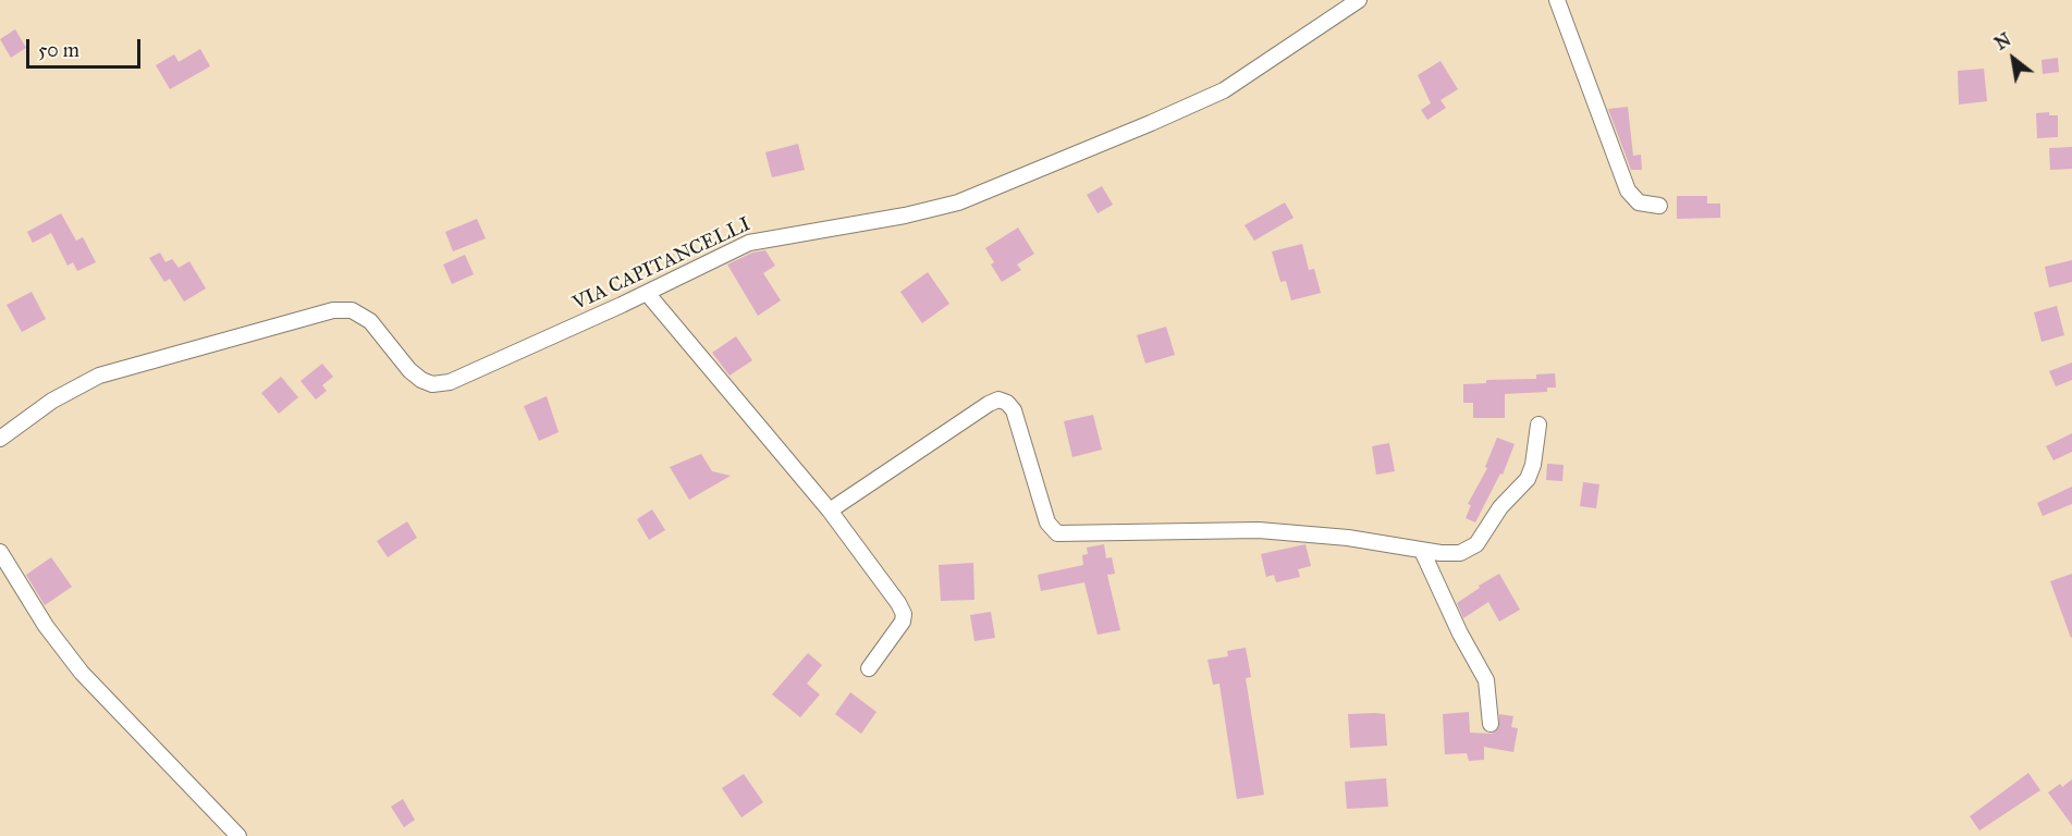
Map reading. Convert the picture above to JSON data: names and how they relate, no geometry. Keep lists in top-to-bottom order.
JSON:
{
  "streets": {
    "street": ["VIA CAPITANCELLI"]
  },
  "scale_bar": "50 m",
  "north": "top left"
}
